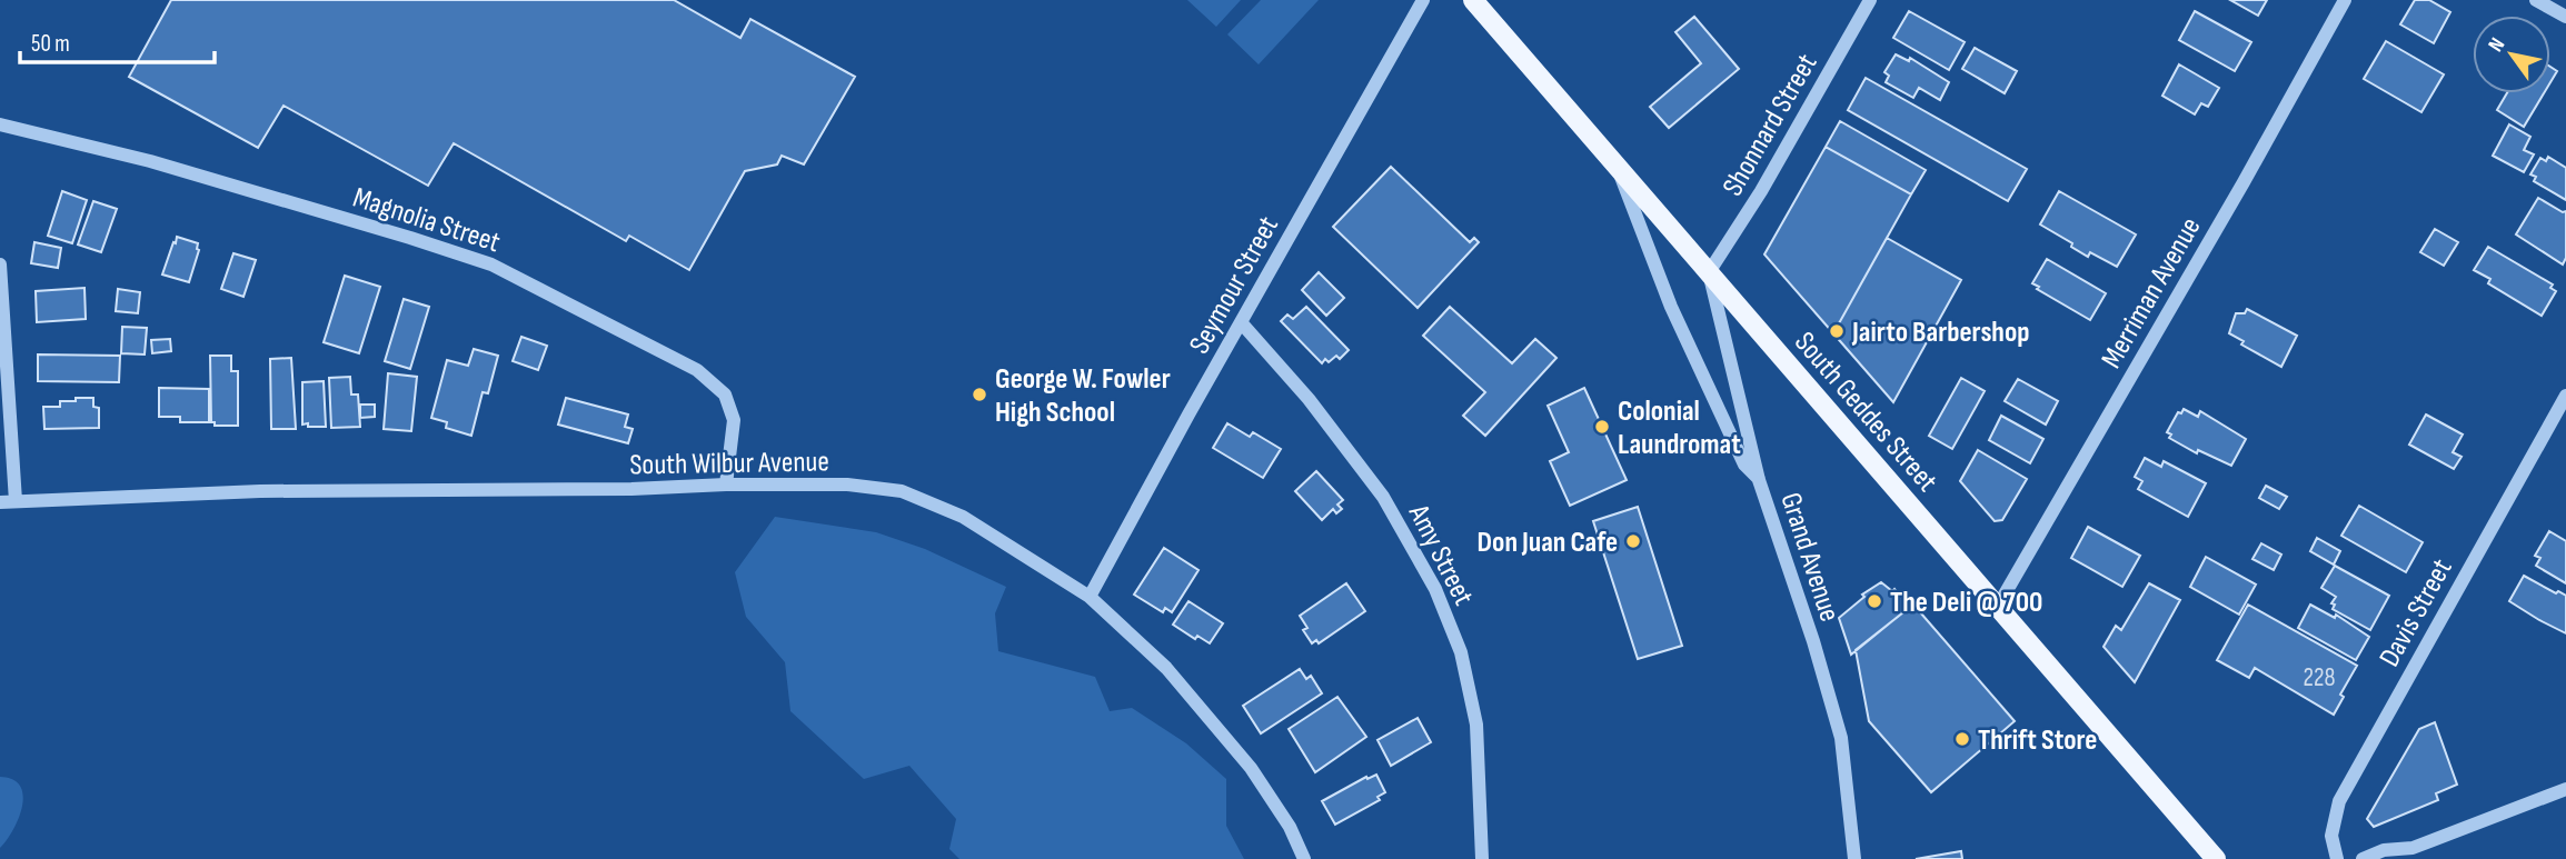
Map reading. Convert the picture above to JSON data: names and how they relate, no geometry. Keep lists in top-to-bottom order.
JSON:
{
  "streets": {
    "main road": ["South Geddes Street"],
    "street": [
      "Shonnard Street",
      "Magnolia Street",
      "Seymour Street",
      "Merriman Avenue",
      "South Wilbur Avenue",
      "Amy Street",
      "Grand Avenue",
      "Davis Street"
    ]
  },
  "crossings": [
    ["Shonnard Street", "South Geddes Street"],
    ["Shonnard Street", "Grand Avenue"],
    ["Magnolia Street", "South Wilbur Avenue"],
    ["Seymour Street", "South Wilbur Avenue"],
    ["Seymour Street", "Amy Street"],
    ["Merriman Avenue", "South Geddes Street"],
    ["South Geddes Street", "Grand Avenue"]
  ],
  "places": [
    "Jairto Barbershop",
    "George W. Fowler High School",
    "Colonial Laundromat",
    "Don Juan Cafe",
    "The Deli @ 700",
    "Thrift Store"
  ],
  "house_numbers": ["228"],
  "scale_bar": "50 m",
  "north": "top left"
}
